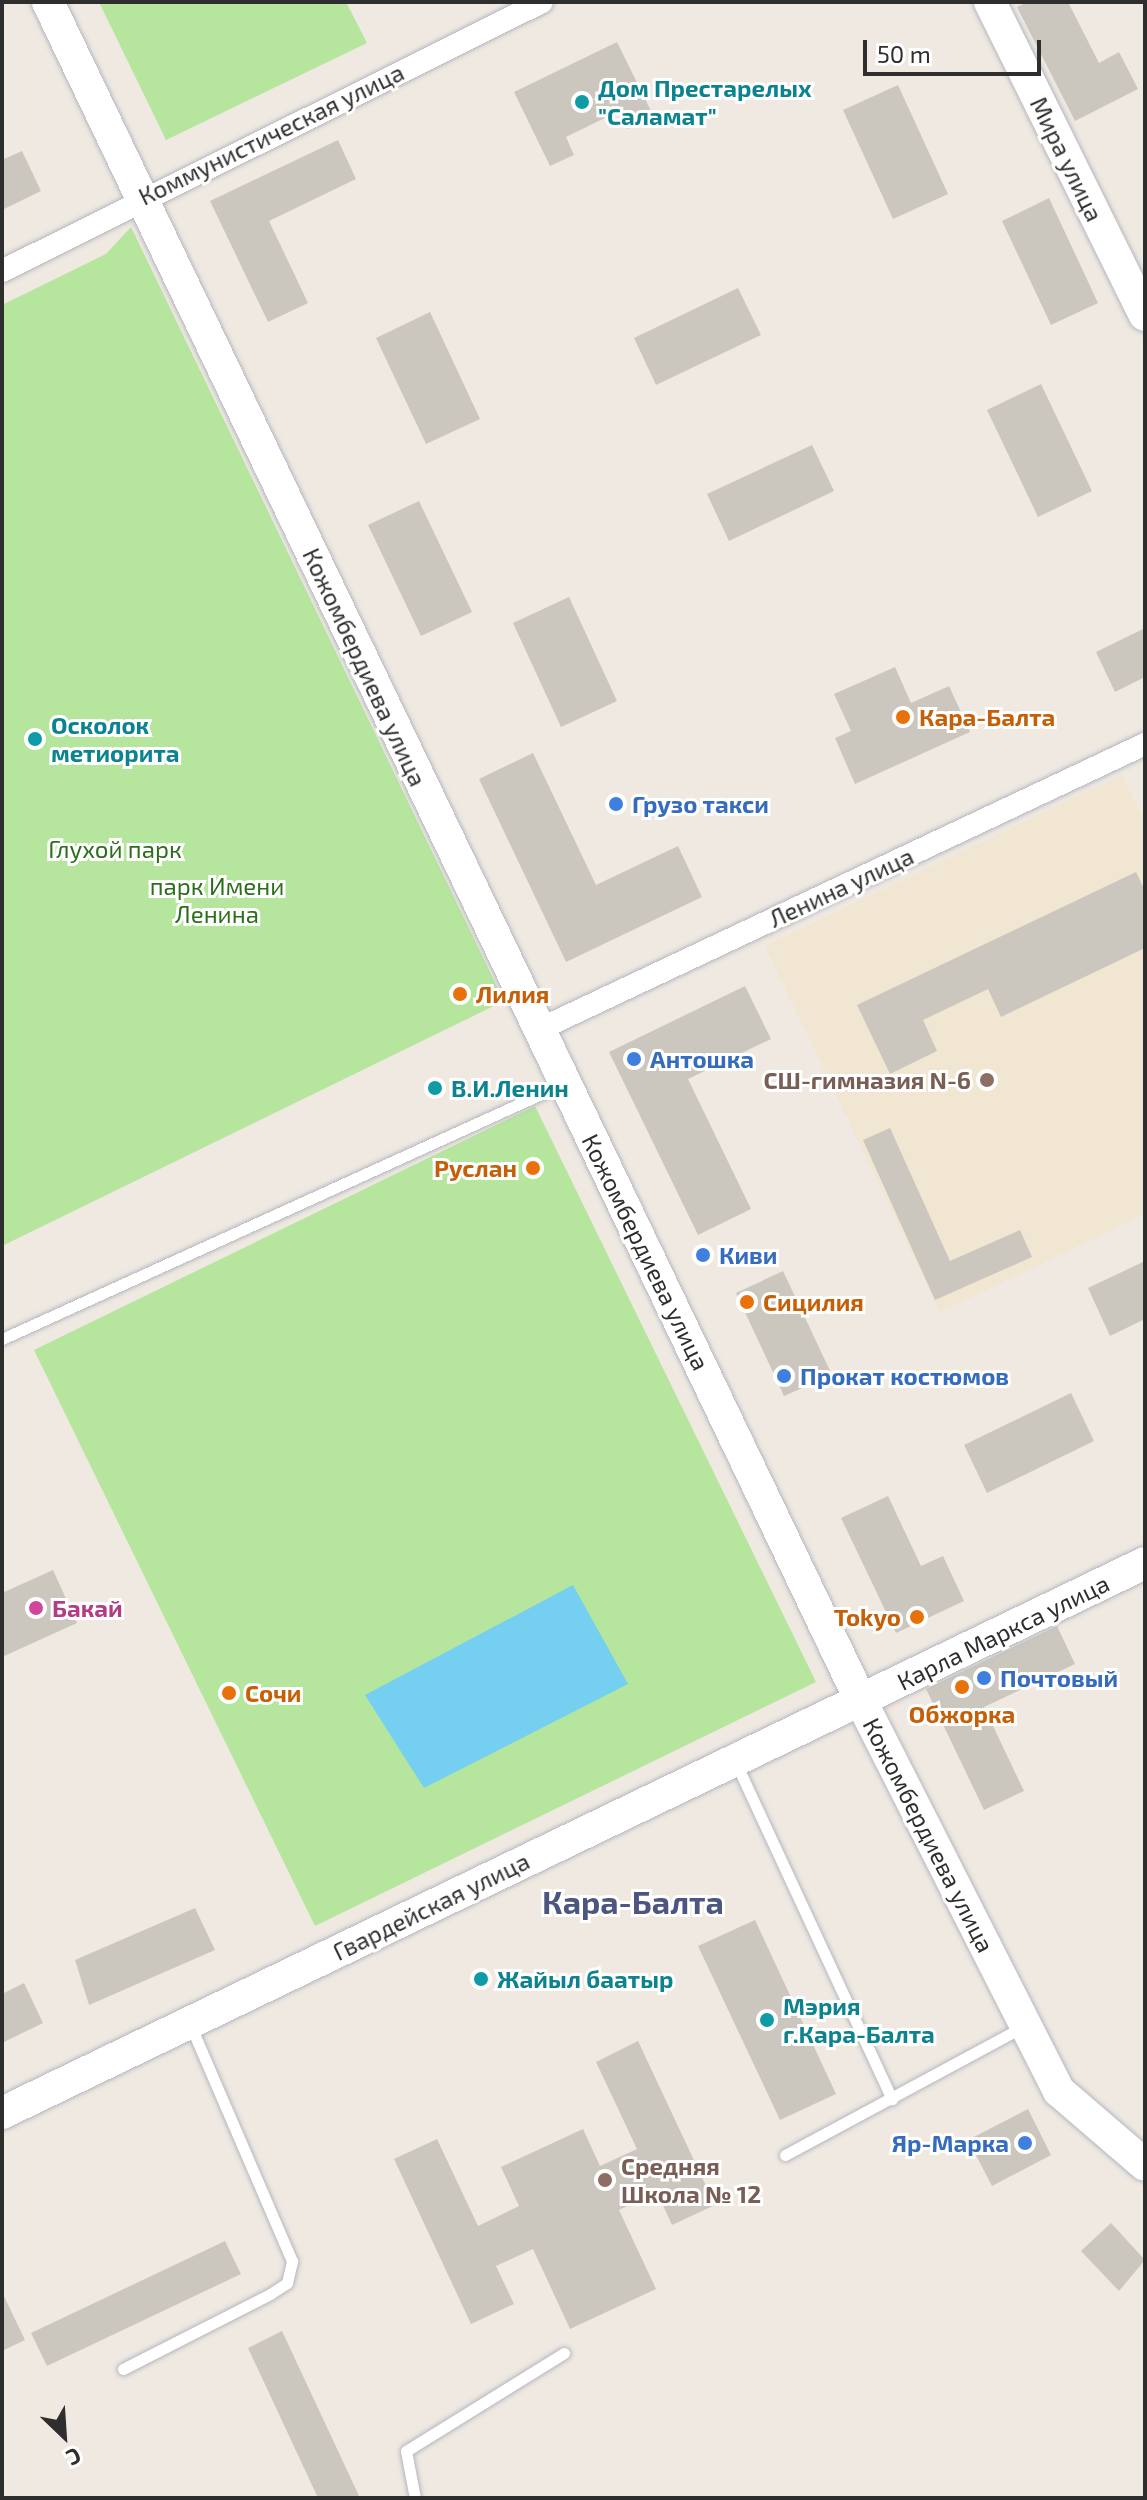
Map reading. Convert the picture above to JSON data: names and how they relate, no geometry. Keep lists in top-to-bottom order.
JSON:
{
  "streets": {
    "street": [
      "Коммунистическая улица",
      "Мира улица",
      "Кожомбердиева улица",
      "Ленина улица",
      "Карла Маркса улица",
      "Гвардейская улица"
    ]
  },
  "crossings": [
    ["Коммунистическая улица", "Кожомбердиева улица"],
    ["Кожомбердиева улица", "Ленина улица"],
    ["Кожомбердиева улица", "Карла Маркса улица"],
    ["Кожомбердиева улица", "Гвардейская улица"],
    ["Карла Маркса улица", "Гвардейская улица"]
  ],
  "districts": ["Кара-Балта"],
  "parks": ["Глухой парк", "парк Имени Ленина"],
  "places": [
    "Дом Престарелых \"Саламат\"",
    "Кара-Балта",
    "Осколок метиорита",
    "Грузо такси",
    "Лилия",
    "Антошка",
    "СШ-гимназия N-6",
    "В.И.Ленин",
    "Руслан",
    "Киви",
    "Сицилия",
    "Прокат костюмов",
    "Бакай",
    "Tokyo",
    "Почтовый",
    "Обжорка",
    "Сочи",
    "Жайыл баатыр",
    "Мэрия г.Кара-Балта",
    "Яр-Марка",
    "Средняя Школа № 12"
  ],
  "scale_bar": "50 m",
  "north": "bottom right"
}
